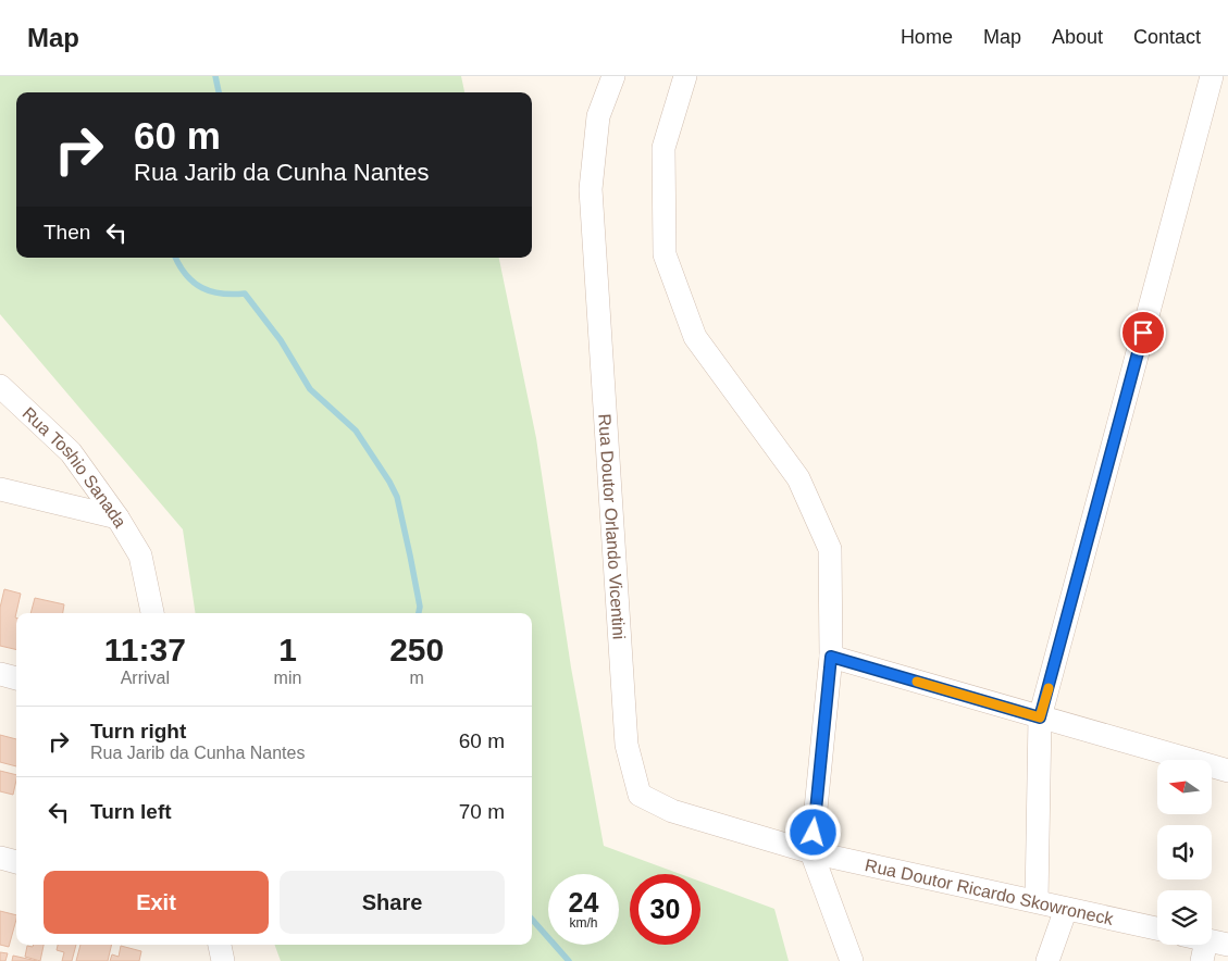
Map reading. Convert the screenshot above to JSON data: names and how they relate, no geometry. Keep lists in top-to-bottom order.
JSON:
{
  "streets": {
    "street": ["Rua Toshio Sanada", "Rua Doutor Orlando Vicentini", "Rua Doutor Ricardo Skowroneck"]
  },
  "crossings": [
    ["Rua Doutor Orlando Vicentini", "Rua Doutor Ricardo Skowroneck"]
  ],
  "north": "left",
  "page": {
    "header": "Map",
    "nav": [
      "Home",
      "Map",
      "About",
      "Contact"
    ],
    "turn": ["60 m", "Rua Jarib da Cunha Nantes"],
    "then": "Then",
    "eta": [
      "11:37",
      "Arrival",
      "1",
      "min",
      "250",
      "m"
    ],
    "list": [
      {
        "name": "Turn right",
        "note": "Rua Jarib da Cunha Nantes",
        "value": "60 m"
      },
      {
        "name": "Turn left",
        "value": "70 m"
      }
    ],
    "buttons": ["Exit", "Share"],
    "speed": "24 km/h",
    "limit": "30"
  }
}
